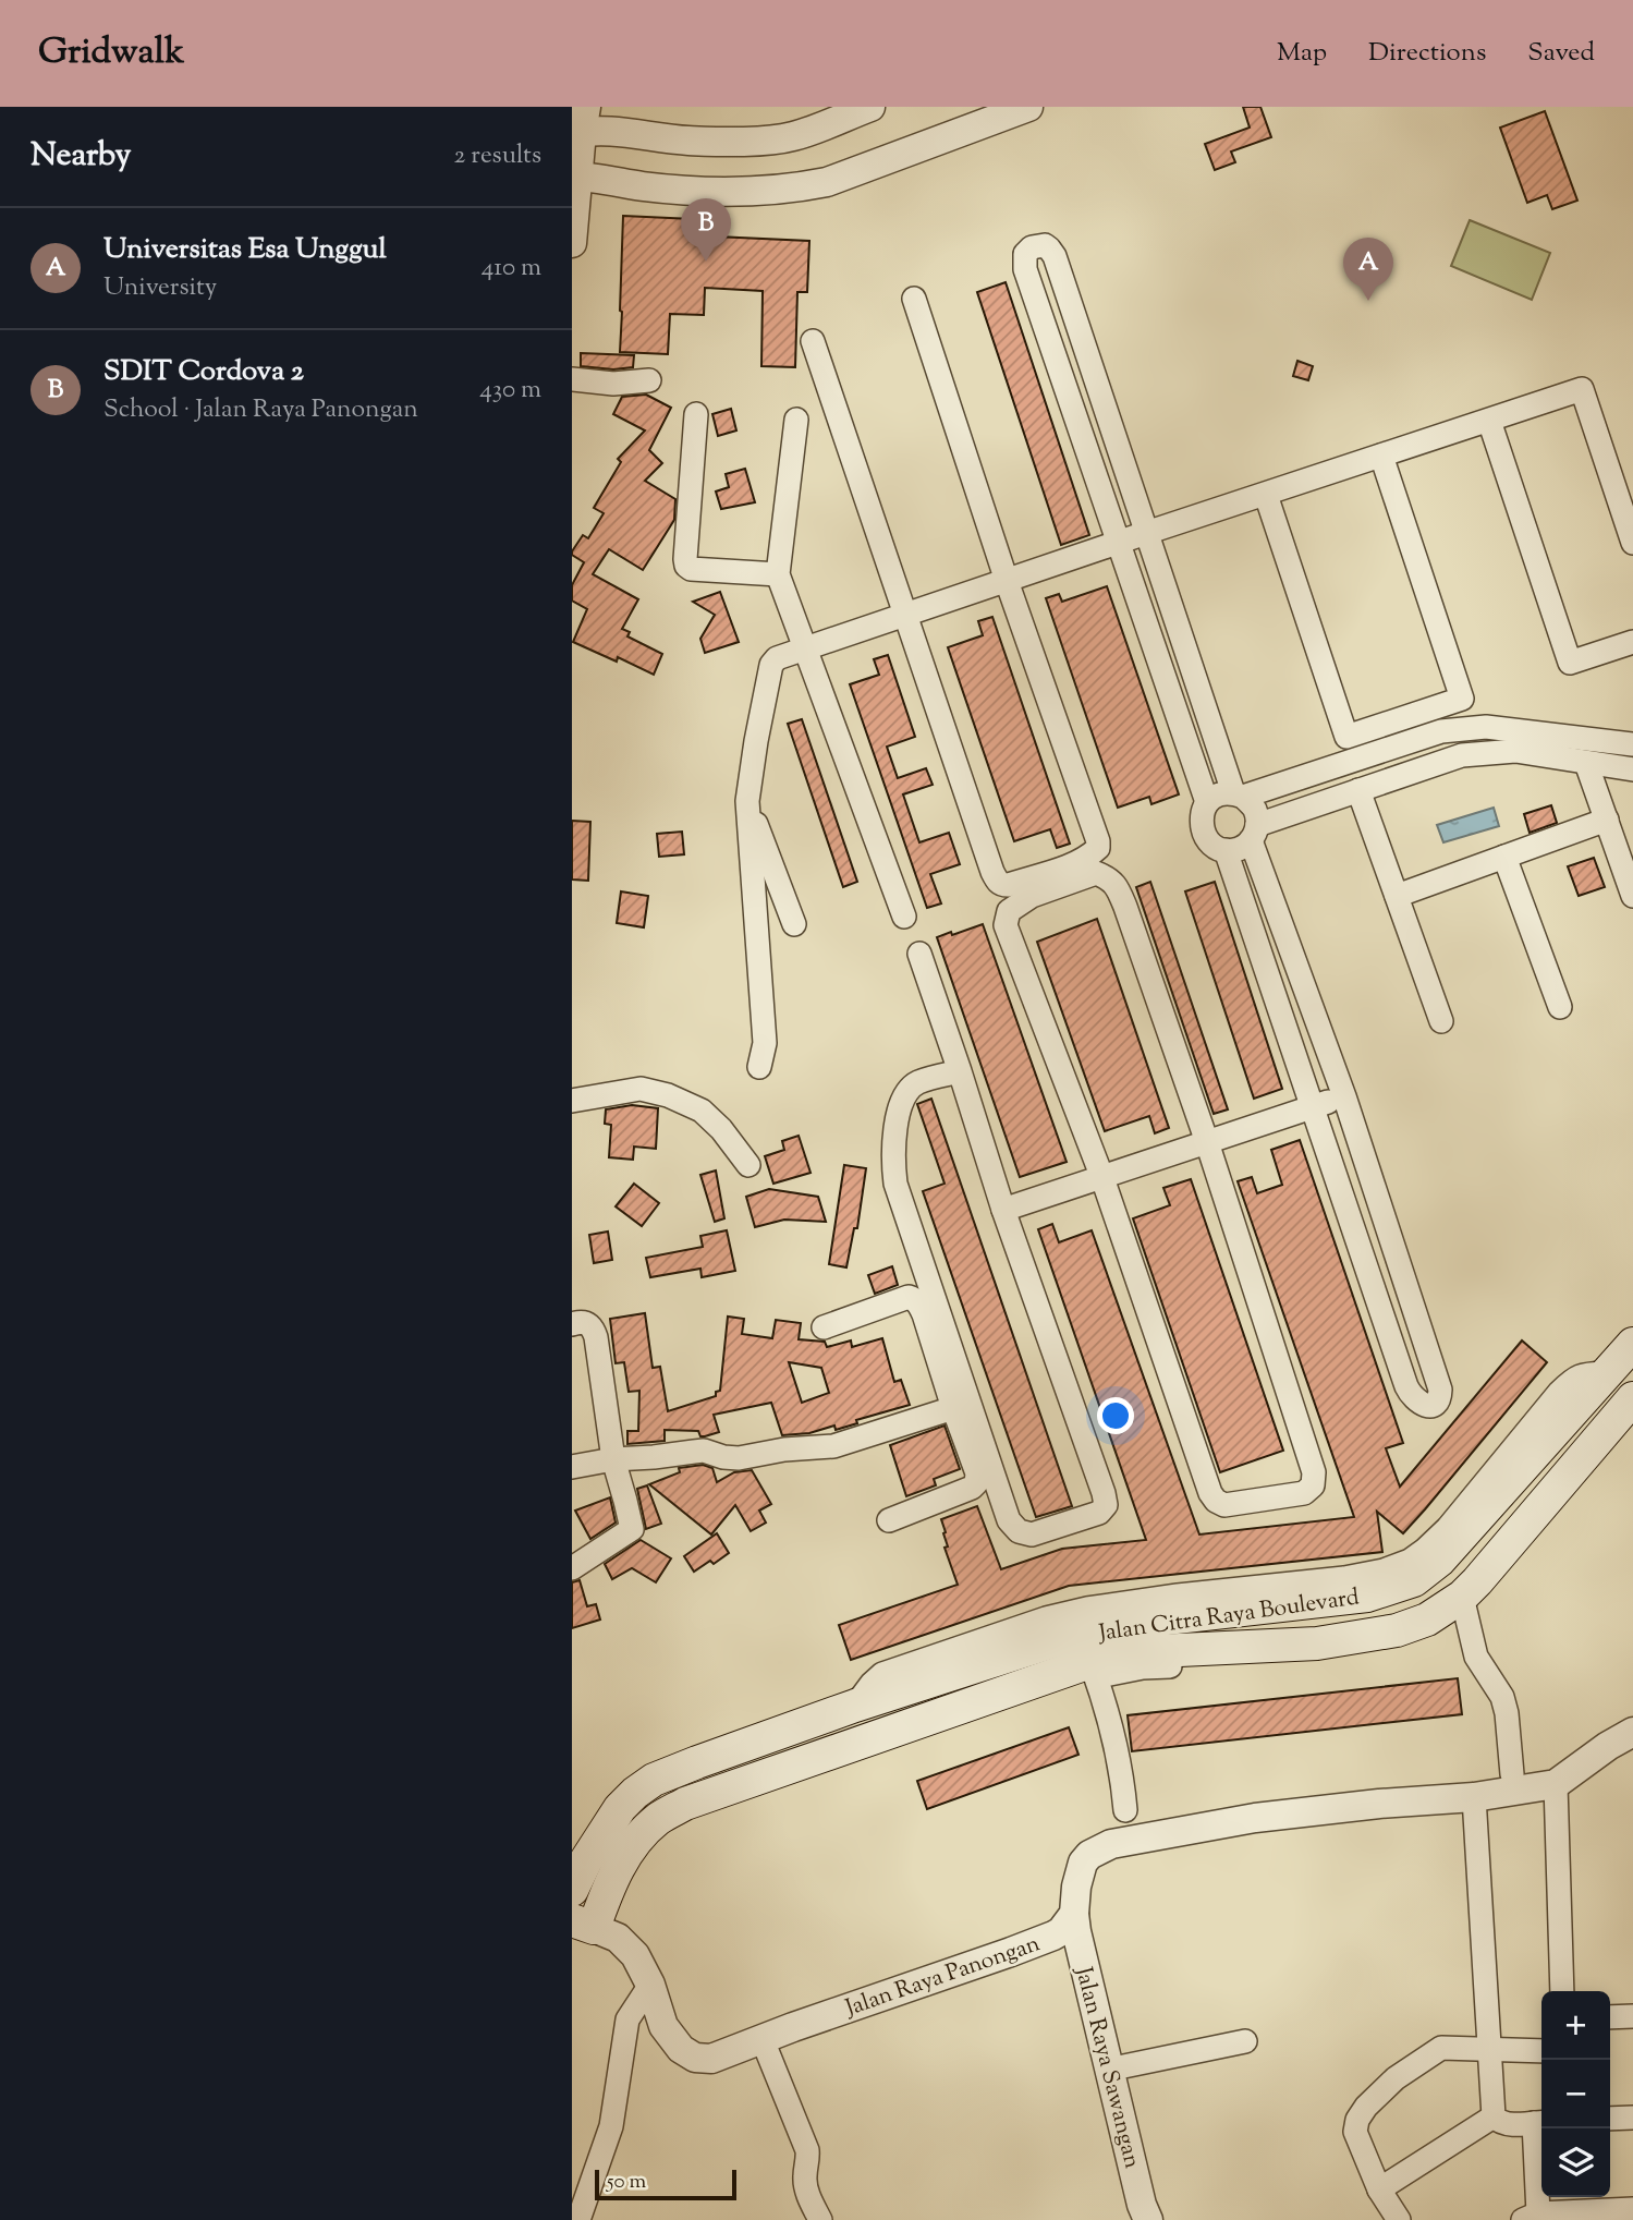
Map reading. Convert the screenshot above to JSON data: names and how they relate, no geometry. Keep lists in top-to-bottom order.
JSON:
{
  "streets": {
    "main road": ["Jalan Citra Raya Boulevard"],
    "street": ["Jalan Raya Panongan", "Jalan Raya Sawangan"]
  },
  "crossings": [
    ["Jalan Citra Raya Boulevard", "Jalan Raya Panongan"],
    ["Jalan Raya Panongan", "Jalan Raya Sawangan"]
  ],
  "scale_bar": "50 m",
  "page": {
    "header": "Gridwalk",
    "nav": ["Map", "Directions", "Saved"],
    "heading": ["Nearby", "2 results"],
    "pins": ["B", "A"],
    "list": [
      {
        "mark": "A",
        "name": "Universitas Esa Unggul",
        "note": "University",
        "value": "410 m"
      },
      {
        "mark": "B",
        "name": "SDIT Cordova 2",
        "note": "School · Jalan Raya Panongan",
        "value": "430 m"
      }
    ],
    "map_buttons": ["+", "−"],
    "scale": "50 m"
  }
}
